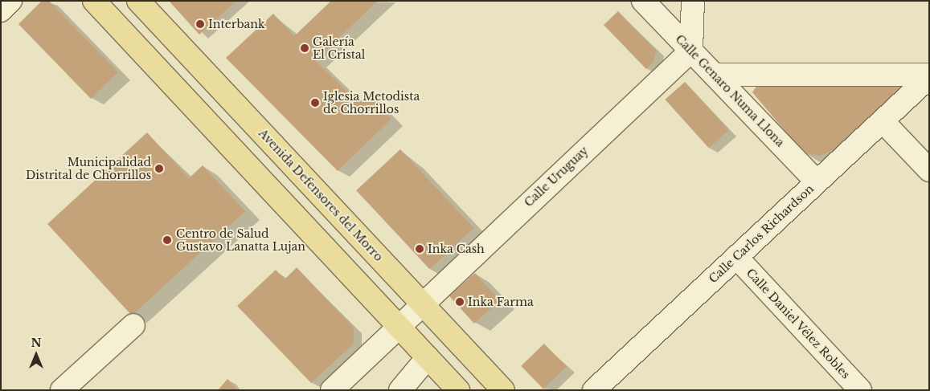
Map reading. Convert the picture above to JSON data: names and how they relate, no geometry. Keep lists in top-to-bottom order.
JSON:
{
  "streets": {
    "main road": ["Avenida Defensores del Morro"],
    "street": [
      "Calle Genaro Numa Llona",
      "Calle Uruguay",
      "Calle Carlos Richardson",
      "Calle Daniel Vélez Robles"
    ]
  },
  "crossings": [
    ["Calle Genaro Numa Llona", "Calle Uruguay"],
    ["Calle Genaro Numa Llona", "Calle Carlos Richardson"],
    ["Calle Uruguay", "Avenida Defensores del Morro"],
    ["Calle Carlos Richardson", "Calle Daniel Vélez Robles"]
  ],
  "places": [
    "Interbank",
    "Galería El Cristal",
    "Iglesia Metodista de Chorrillos",
    "Municipalidad Distrital de Chorrillos",
    "Centro de Salud Gustavo Lanatta Lujan",
    "Inka Cash",
    "Inka Farma"
  ],
  "north": "top"
}
